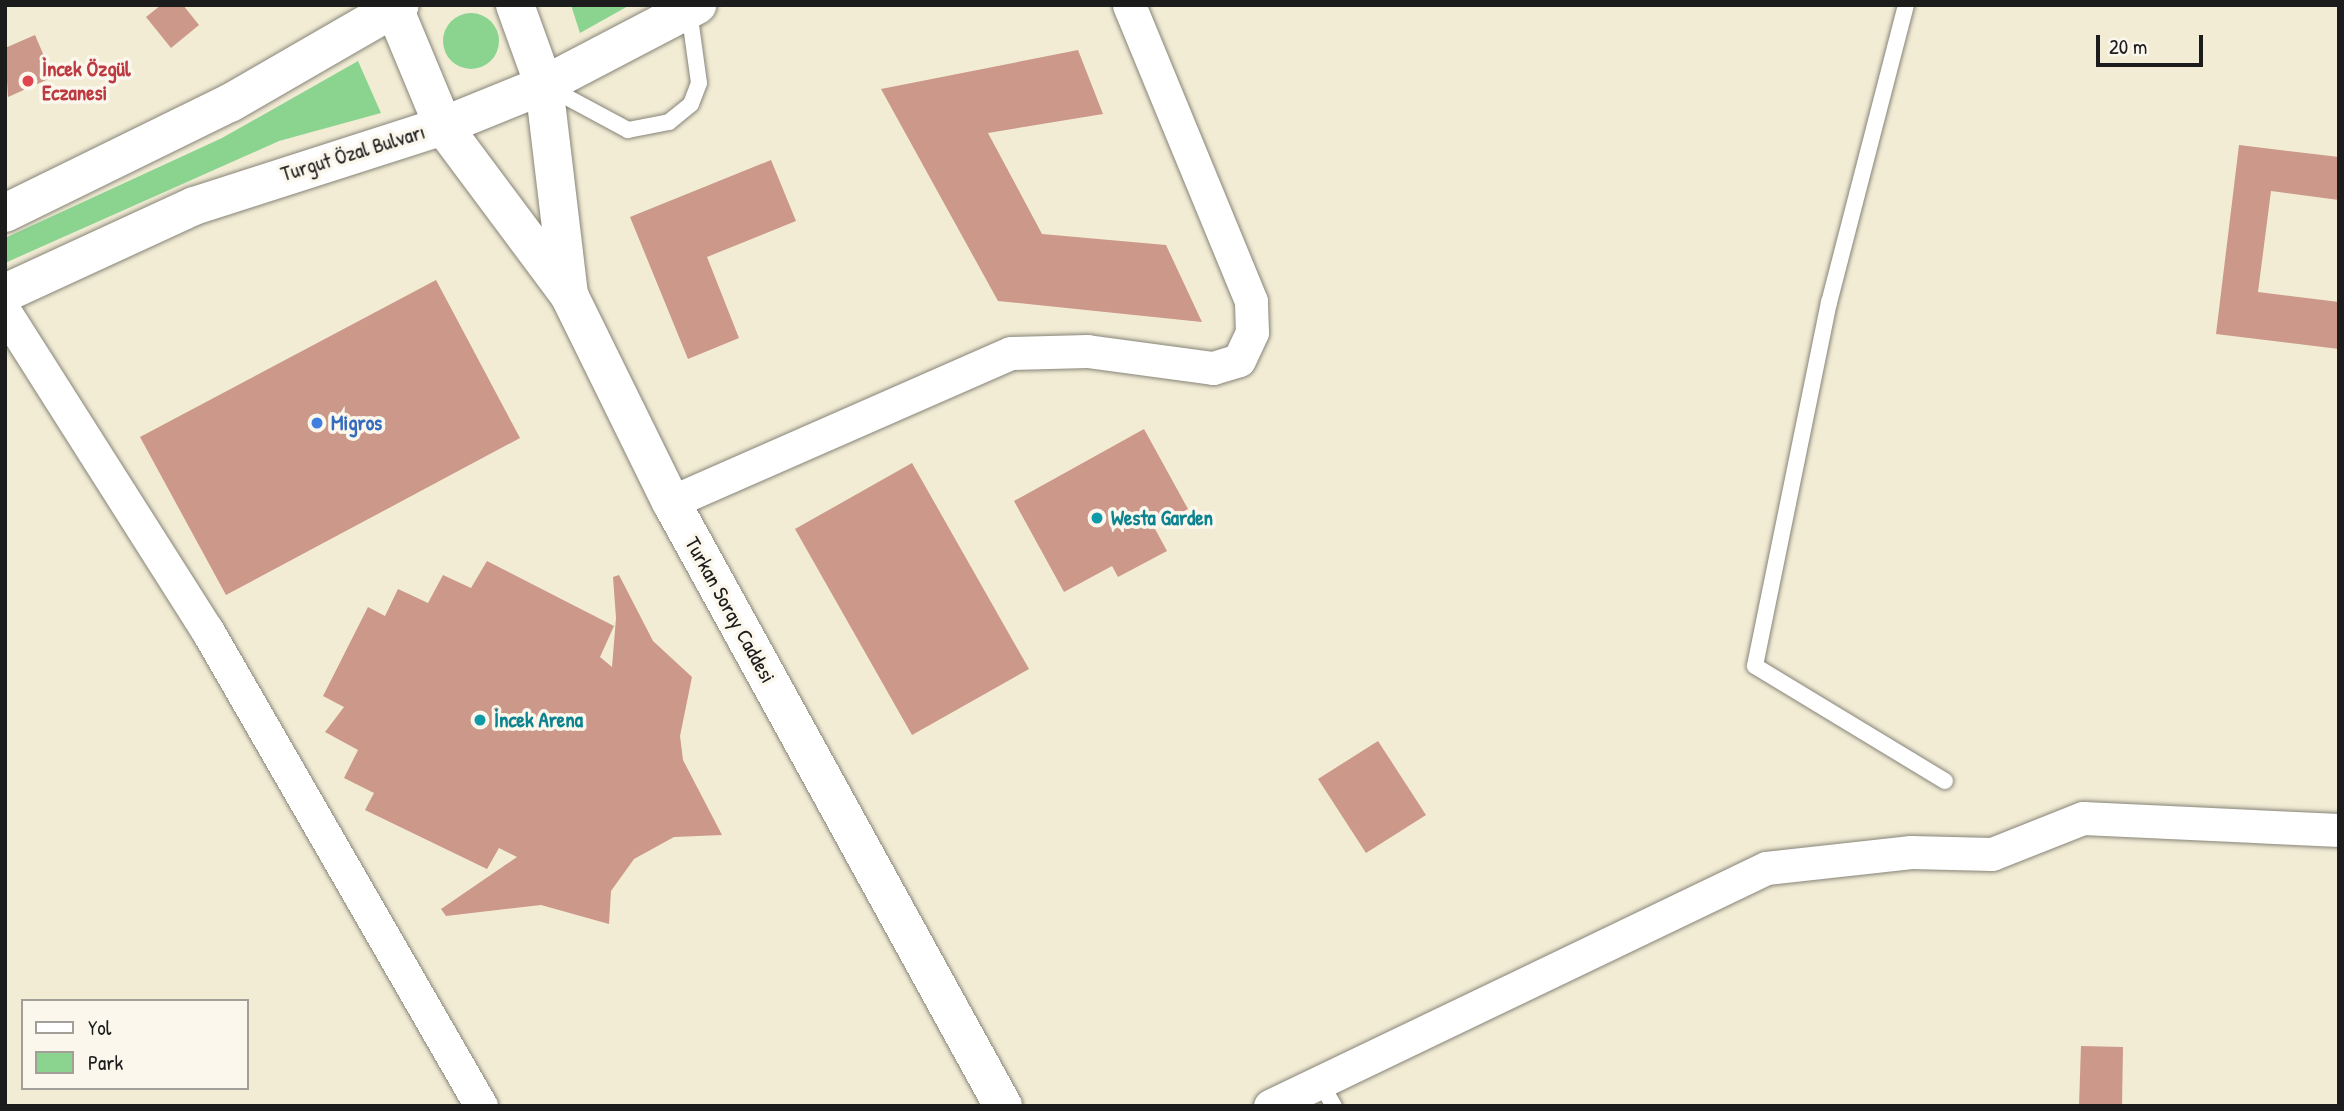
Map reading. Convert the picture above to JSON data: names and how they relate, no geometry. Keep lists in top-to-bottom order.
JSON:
{
  "streets": {
    "main road": ["Turgut Özal Bulvarı", "Turkan Soray Caddesi"]
  },
  "crossings": [
    ["Turgut Özal Bulvarı", "Turkan Soray Caddesi"]
  ],
  "places": [
    "İncek Özgül Eczanesi",
    "Migros",
    "Westa Garden",
    "İncek Arena"
  ],
  "legend": ["Yol", "Park"],
  "scale_bar": "20 m"
}
